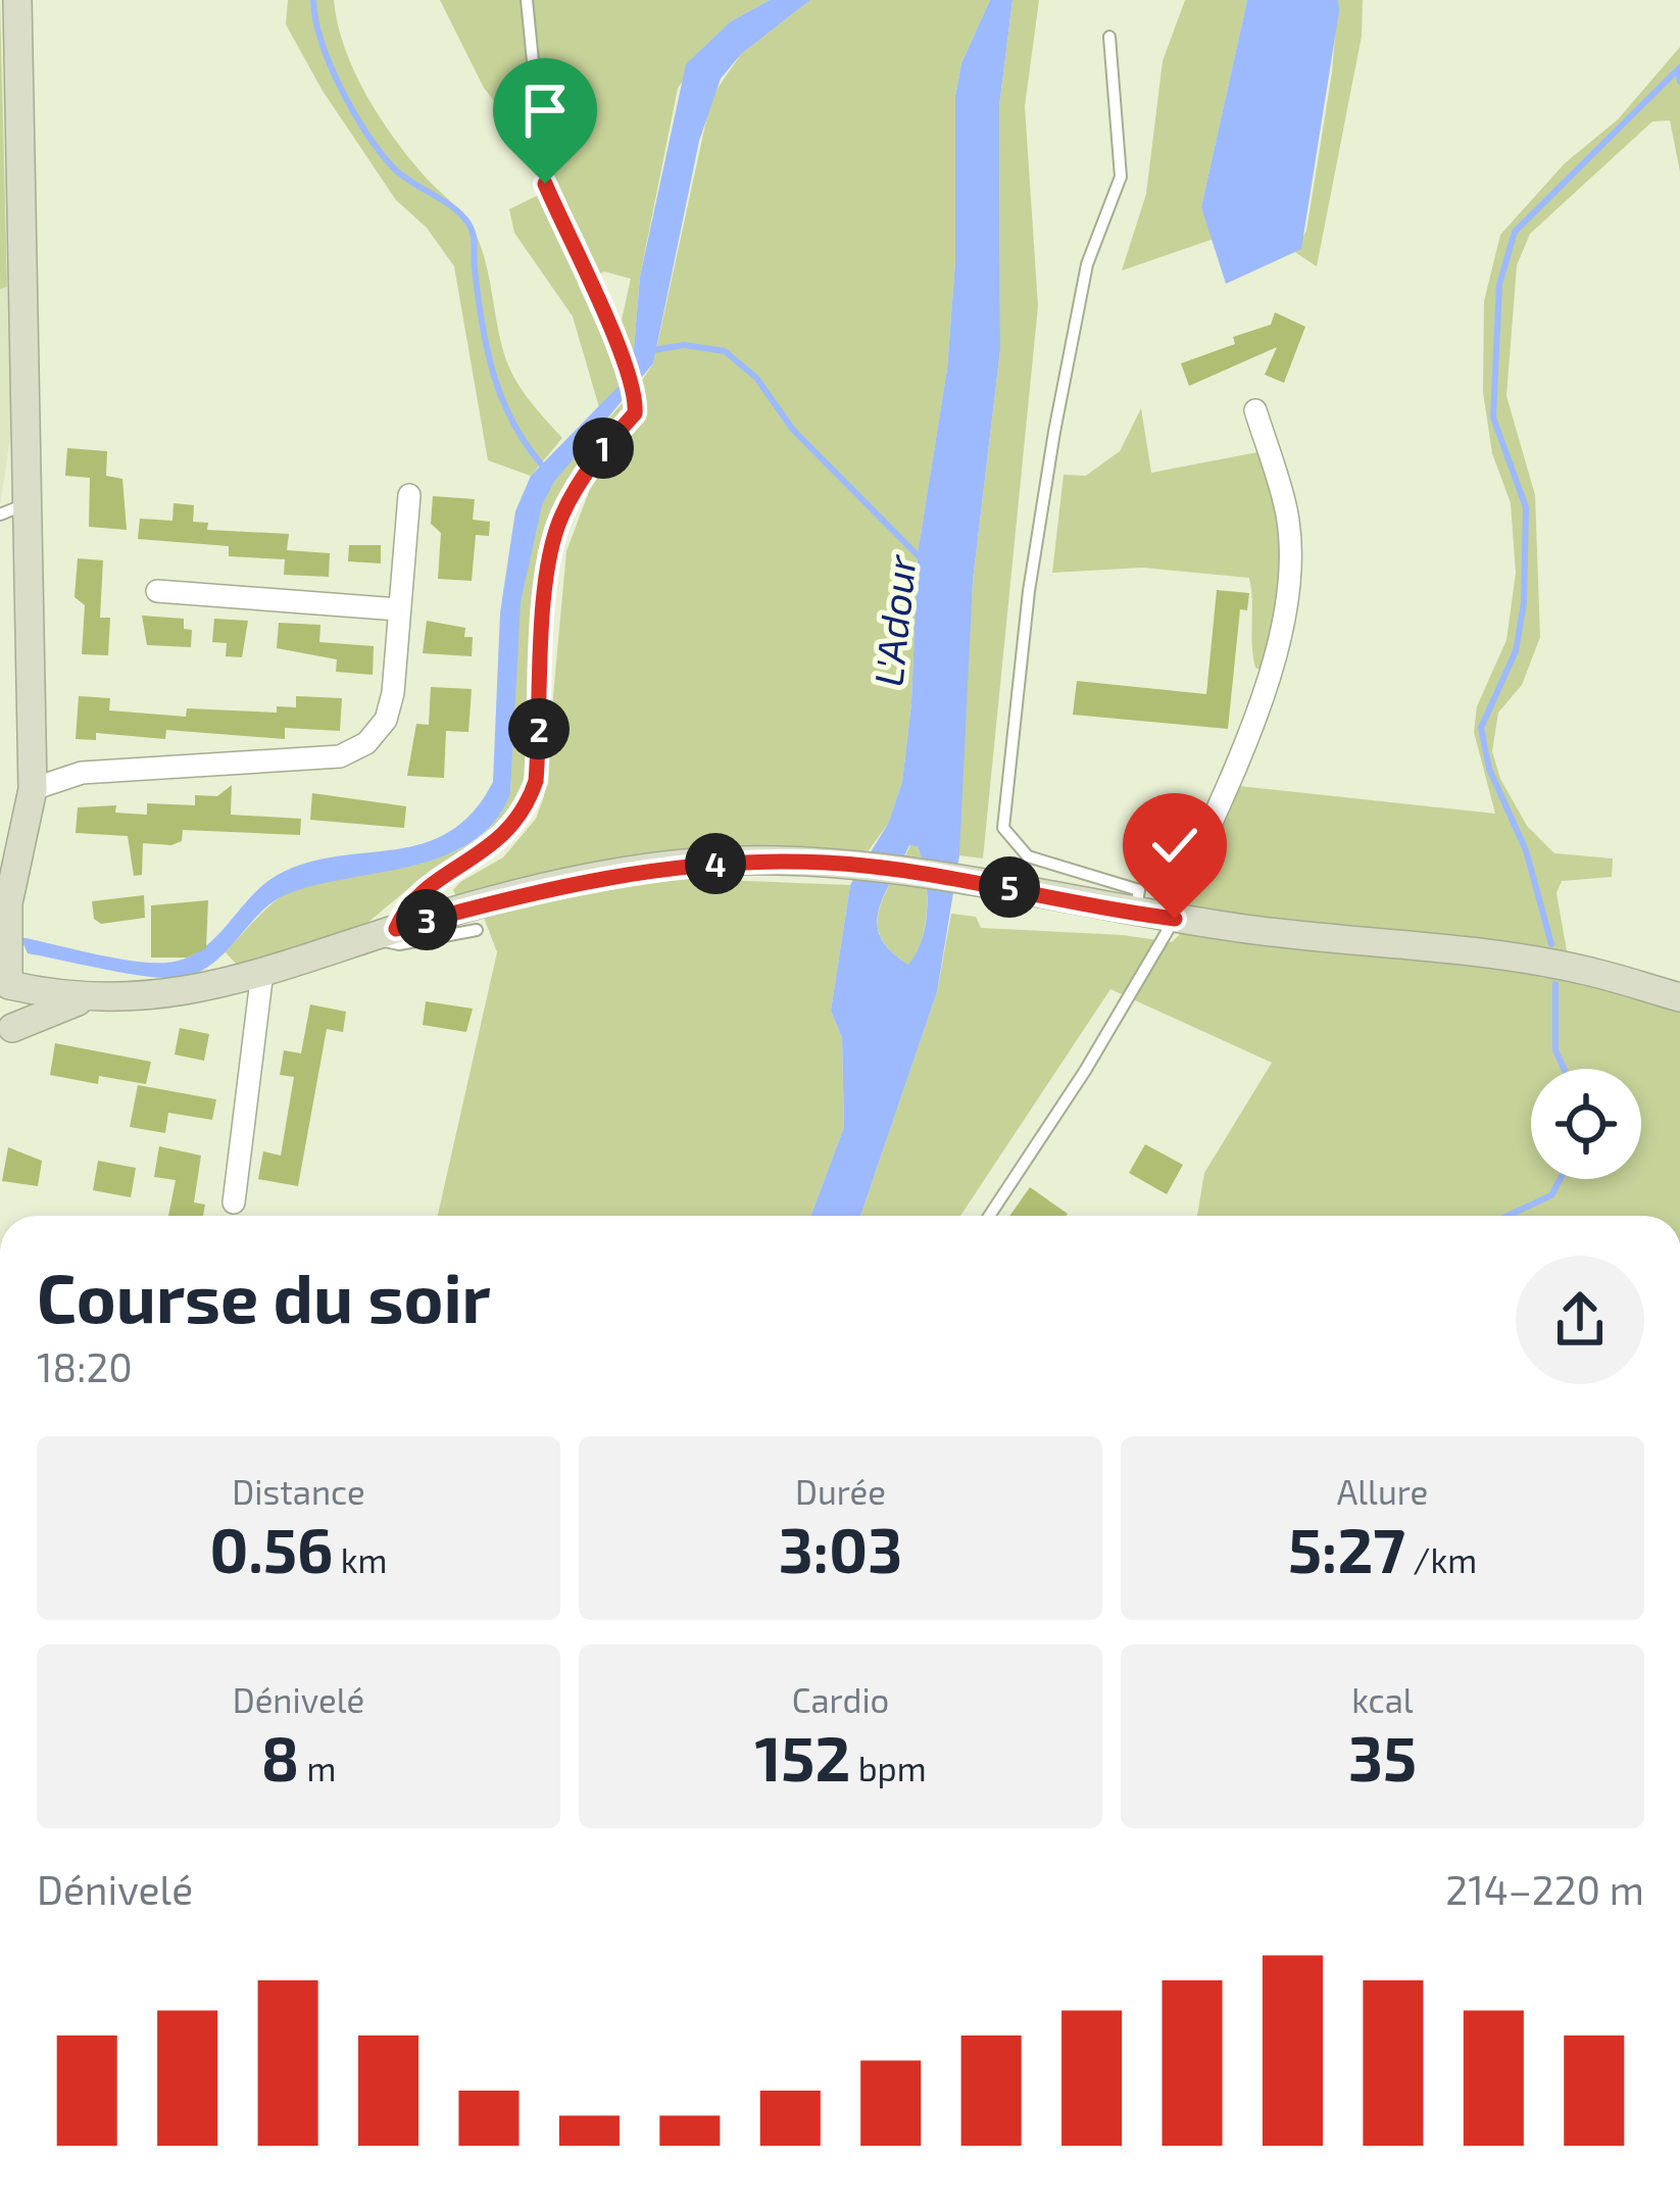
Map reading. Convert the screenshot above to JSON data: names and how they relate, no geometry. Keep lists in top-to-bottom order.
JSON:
{
  "water": ["L'Adour"],
  "page": {
    "pins": [
      "1",
      "2",
      "4",
      "5",
      "3"
    ],
    "heading": ["Course du soir", "18:20"],
    "stats": [
      ["Distance", "0.56 km"],
      ["Durée", "3:03"],
      ["Allure", "5:27 /km"],
      ["Dénivelé", "8 m"],
      ["Cardio", "152 bpm"],
      ["kcal", "35"]
    ],
    "chart": ["Dénivelé", "214–220 m"]
  }
}
